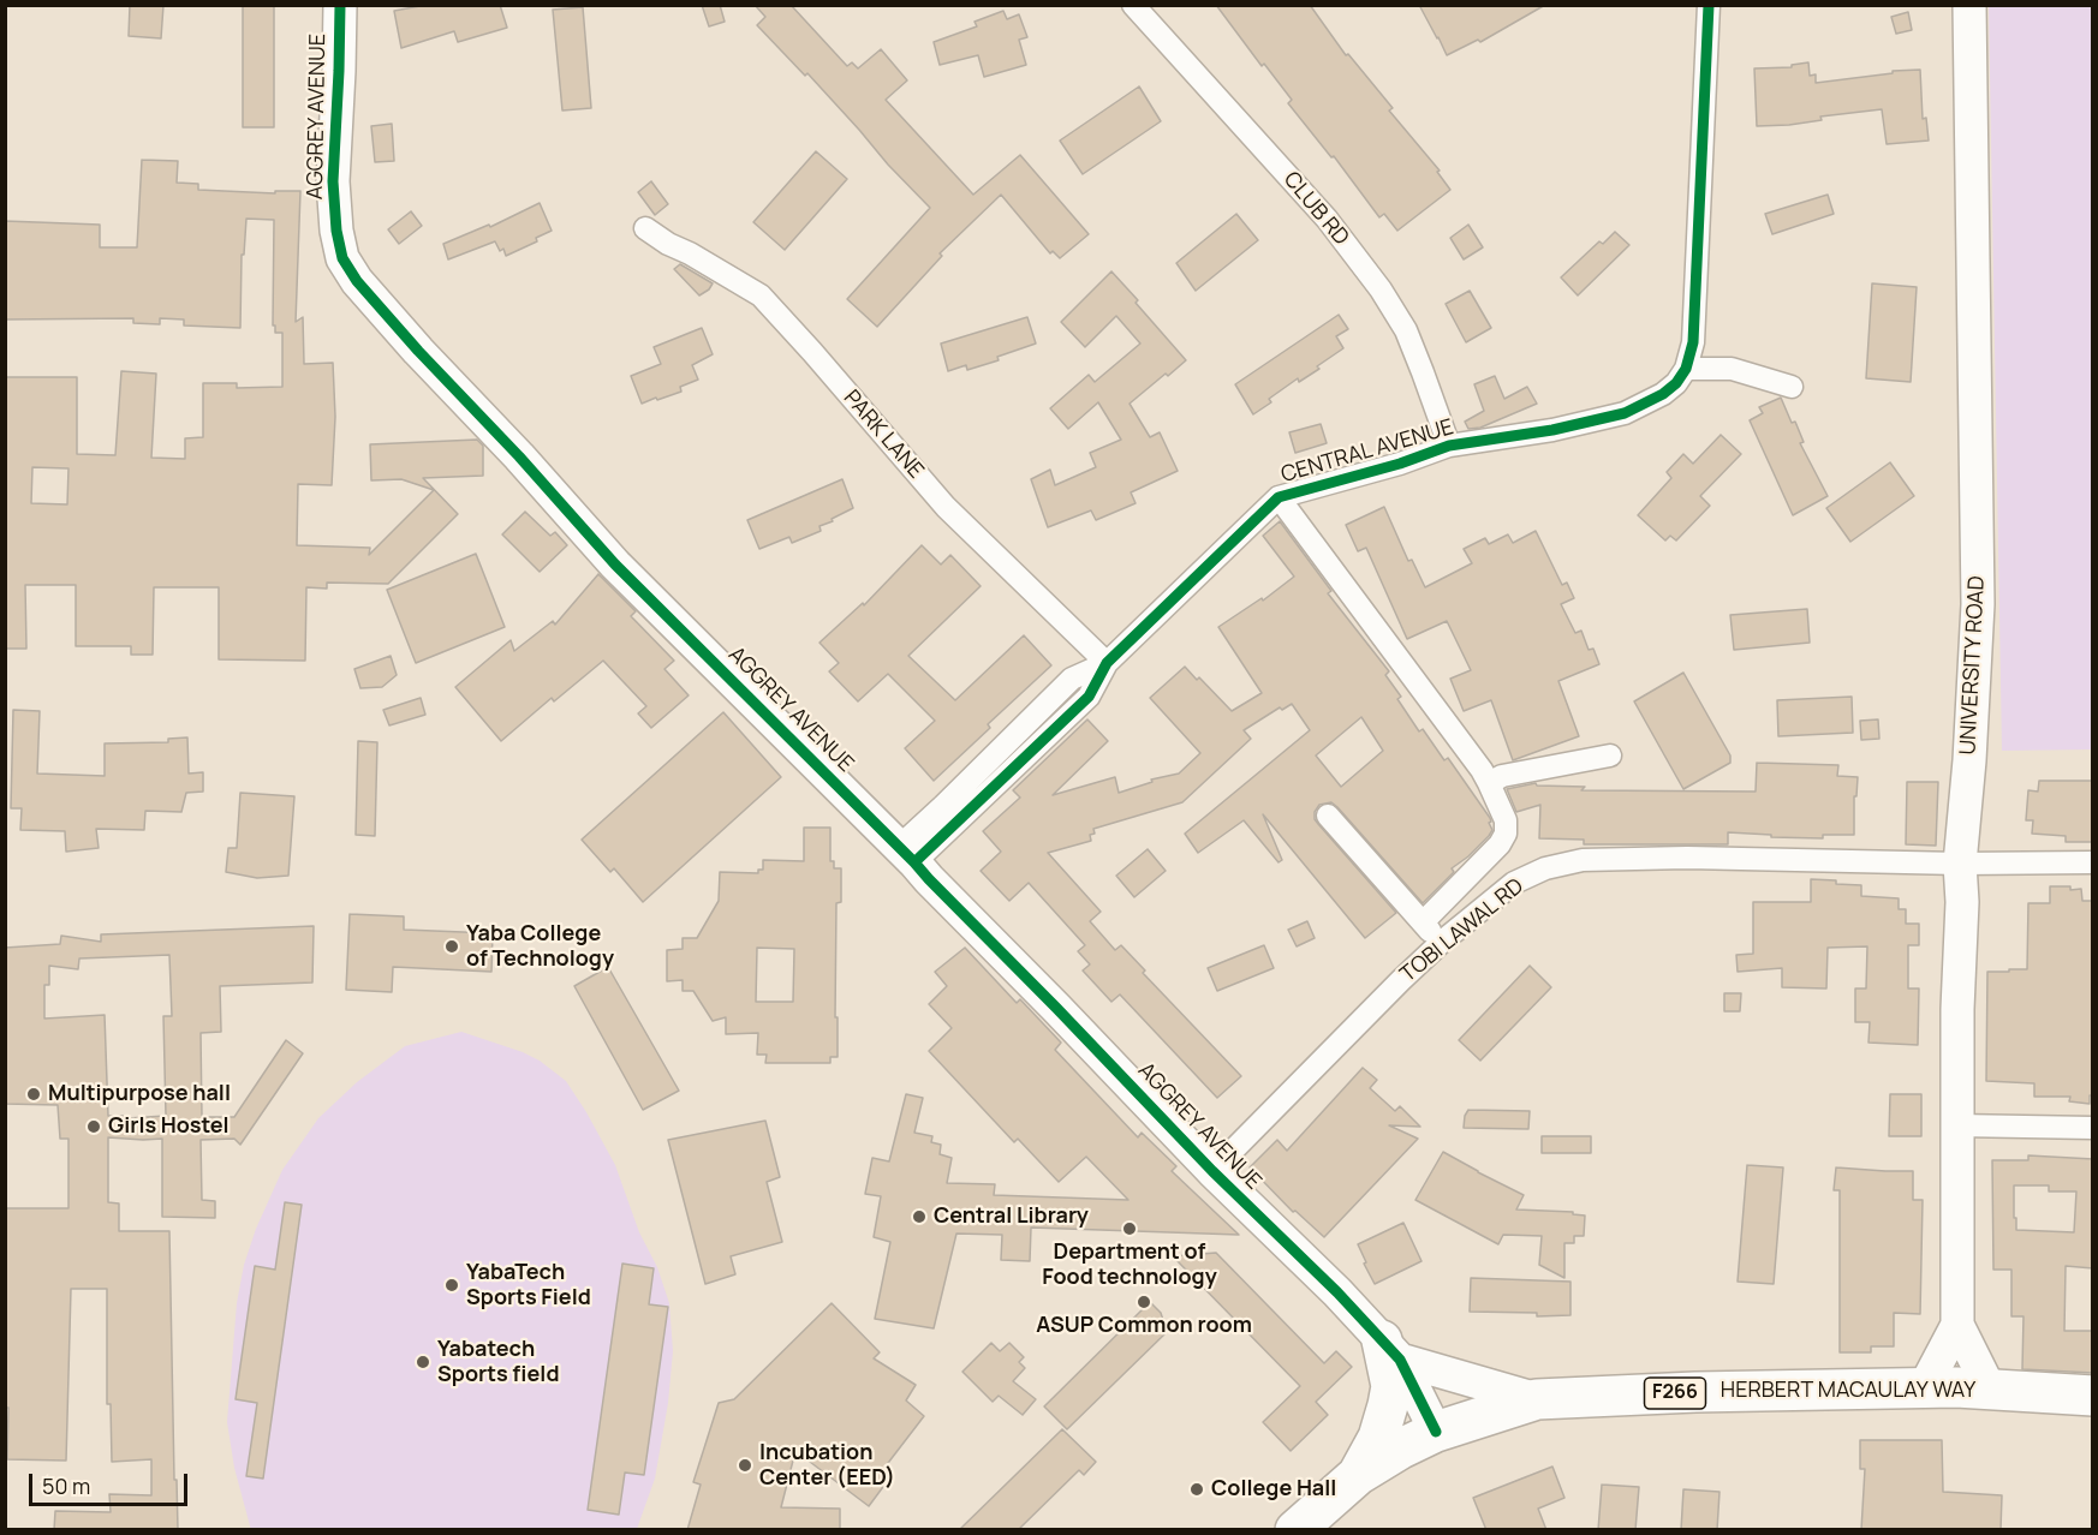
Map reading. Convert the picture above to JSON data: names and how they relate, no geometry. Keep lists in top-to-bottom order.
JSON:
{
  "streets": {
    "highway": ["HERBERT MACAULAY WAY", "F266"],
    "street": [
      "AGGREY AVENUE",
      "CLUB RD",
      "PARK LANE",
      "CENTRAL AVENUE",
      "UNIVERSITY ROAD",
      "TOBI LAWAL RD"
    ]
  },
  "crossings": [
    ["AGGREY AVENUE", "CENTRAL AVENUE"],
    ["AGGREY AVENUE", "TOBI LAWAL RD"],
    ["CLUB RD", "CENTRAL AVENUE"],
    ["PARK LANE", "CENTRAL AVENUE"],
    ["UNIVERSITY ROAD", "TOBI LAWAL RD"]
  ],
  "places": [
    "Yaba College of Technology",
    "Multipurpose hall",
    "Girls Hostel",
    "Central Library",
    "Department of Food technology",
    "YabaTech Sports Field",
    "ASUP Common room",
    "Yabatech Sports field",
    "Incubation Center (EED)",
    "College Hall"
  ],
  "scale_bar": "50 m"
}
